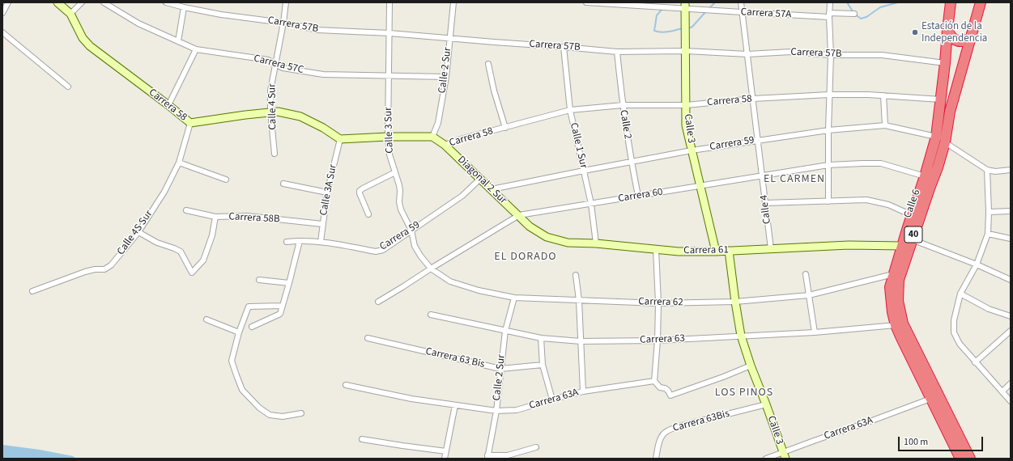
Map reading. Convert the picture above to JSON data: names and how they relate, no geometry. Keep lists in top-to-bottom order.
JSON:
{
  "streets": {
    "highway": ["Calle 6", "40"],
    "street": [
      "Carrera 57A",
      "Carrera 57B",
      "Carrera 57C",
      "Calle 2 Sur",
      "Carrera 58",
      "Calle 4 Sur",
      "Calle 2",
      "Calle 3",
      "Calle 3 Sur",
      "Carrera 59",
      "Calle 1 Sur",
      "Diagonal 2 Sur",
      "Calle 3A Sur",
      "Carrera 60",
      "Calle 4",
      "Carrera 58B",
      "Calle 4S Sur",
      "Carrera 61",
      "Carrera 62",
      "Carrera 63",
      "Carrera 63 Bis",
      "Carrera 63A",
      "Carrera 63Bis"
    ]
  },
  "crossings": [
    ["Carrera 57A", "Calle 3"],
    ["Carrera 57A", "Calle 4"],
    ["Carrera 57B", "Calle 2 Sur"],
    ["Carrera 57B", "Calle 4 Sur"],
    ["Carrera 57B", "Calle 2"],
    ["Carrera 57B", "Calle 3"],
    ["Carrera 57B", "Calle 3 Sur"],
    ["Carrera 57B", "Calle 1 Sur"],
    ["Carrera 57B", "Calle 6"],
    ["Carrera 57B", "Calle 4"],
    ["Carrera 57C", "Calle 2 Sur"],
    ["Carrera 57C", "Calle 4 Sur"],
    ["Carrera 57C", "Calle 3 Sur"],
    ["Calle 2 Sur", "Carrera 58"],
    ["Calle 2 Sur", "Carrera 62"],
    ["Calle 2 Sur", "Carrera 63"],
    ["Calle 2 Sur", "Carrera 63 Bis"],
    ["Calle 2 Sur", "Carrera 63A"],
    ["Carrera 58", "Calle 4 Sur"],
    ["Carrera 58", "Calle 2"],
    ["Carrera 58", "Calle 3"],
    ["Carrera 58", "Calle 3 Sur"],
    ["Carrera 58", "Calle 1 Sur"],
    ["Carrera 58", "Diagonal 2 Sur"],
    ["Carrera 58", "Calle 3A Sur"],
    ["Carrera 58", "Calle 6"],
    ["Carrera 58", "Calle 4"],
    ["Carrera 58", "Calle 4S Sur"],
    ["Calle 2", "Carrera 59"],
    ["Calle 2", "Carrera 60"],
    ["Calle 3", "Carrera 59"],
    ["Calle 3", "Carrera 60"],
    ["Calle 3", "Carrera 61"],
    ["Calle 3", "Carrera 62"],
    ["Calle 3", "Carrera 63"],
    ["Calle 3", "Carrera 63A"],
    ["Calle 3", "Carrera 63Bis"],
    ["Calle 3 Sur", "Carrera 59"],
    ["Calle 3 Sur", "Carrera 60"],
    ["Calle 3 Sur", "Carrera 62"],
    ["Carrera 59", "Calle 1 Sur"],
    ["Carrera 59", "Diagonal 2 Sur"],
    ["Carrera 59", "Calle 3A Sur"],
    ["Carrera 59", "Calle 6"],
    ["Carrera 59", "Calle 4"],
    ["Calle 1 Sur", "Carrera 60"],
    ["Calle 1 Sur", "Carrera 61"],
    ["Diagonal 2 Sur", "Carrera 60"],
    ["Diagonal 2 Sur", "Carrera 61"],
    ["Calle 3A Sur", "Carrera 58B"],
    ["Carrera 60", "Calle 6"],
    ["Carrera 60", "Calle 4"],
    ["Carrera 60", "Carrera 61"],
    ["Carrera 60", "Carrera 62"],
    ["Calle 6", "Carrera 61"],
    ["Calle 6", "Carrera 62"],
    ["Calle 6", "Carrera 63"],
    ["Calle 6", "Carrera 63A"],
    ["Calle 4", "Carrera 61"]
  ],
  "districts": ["EL CARMEN", "EL DORADO", "LOS PINOS"],
  "places": ["Estación de la Independencia"],
  "scale_bar": "100 m"
}
